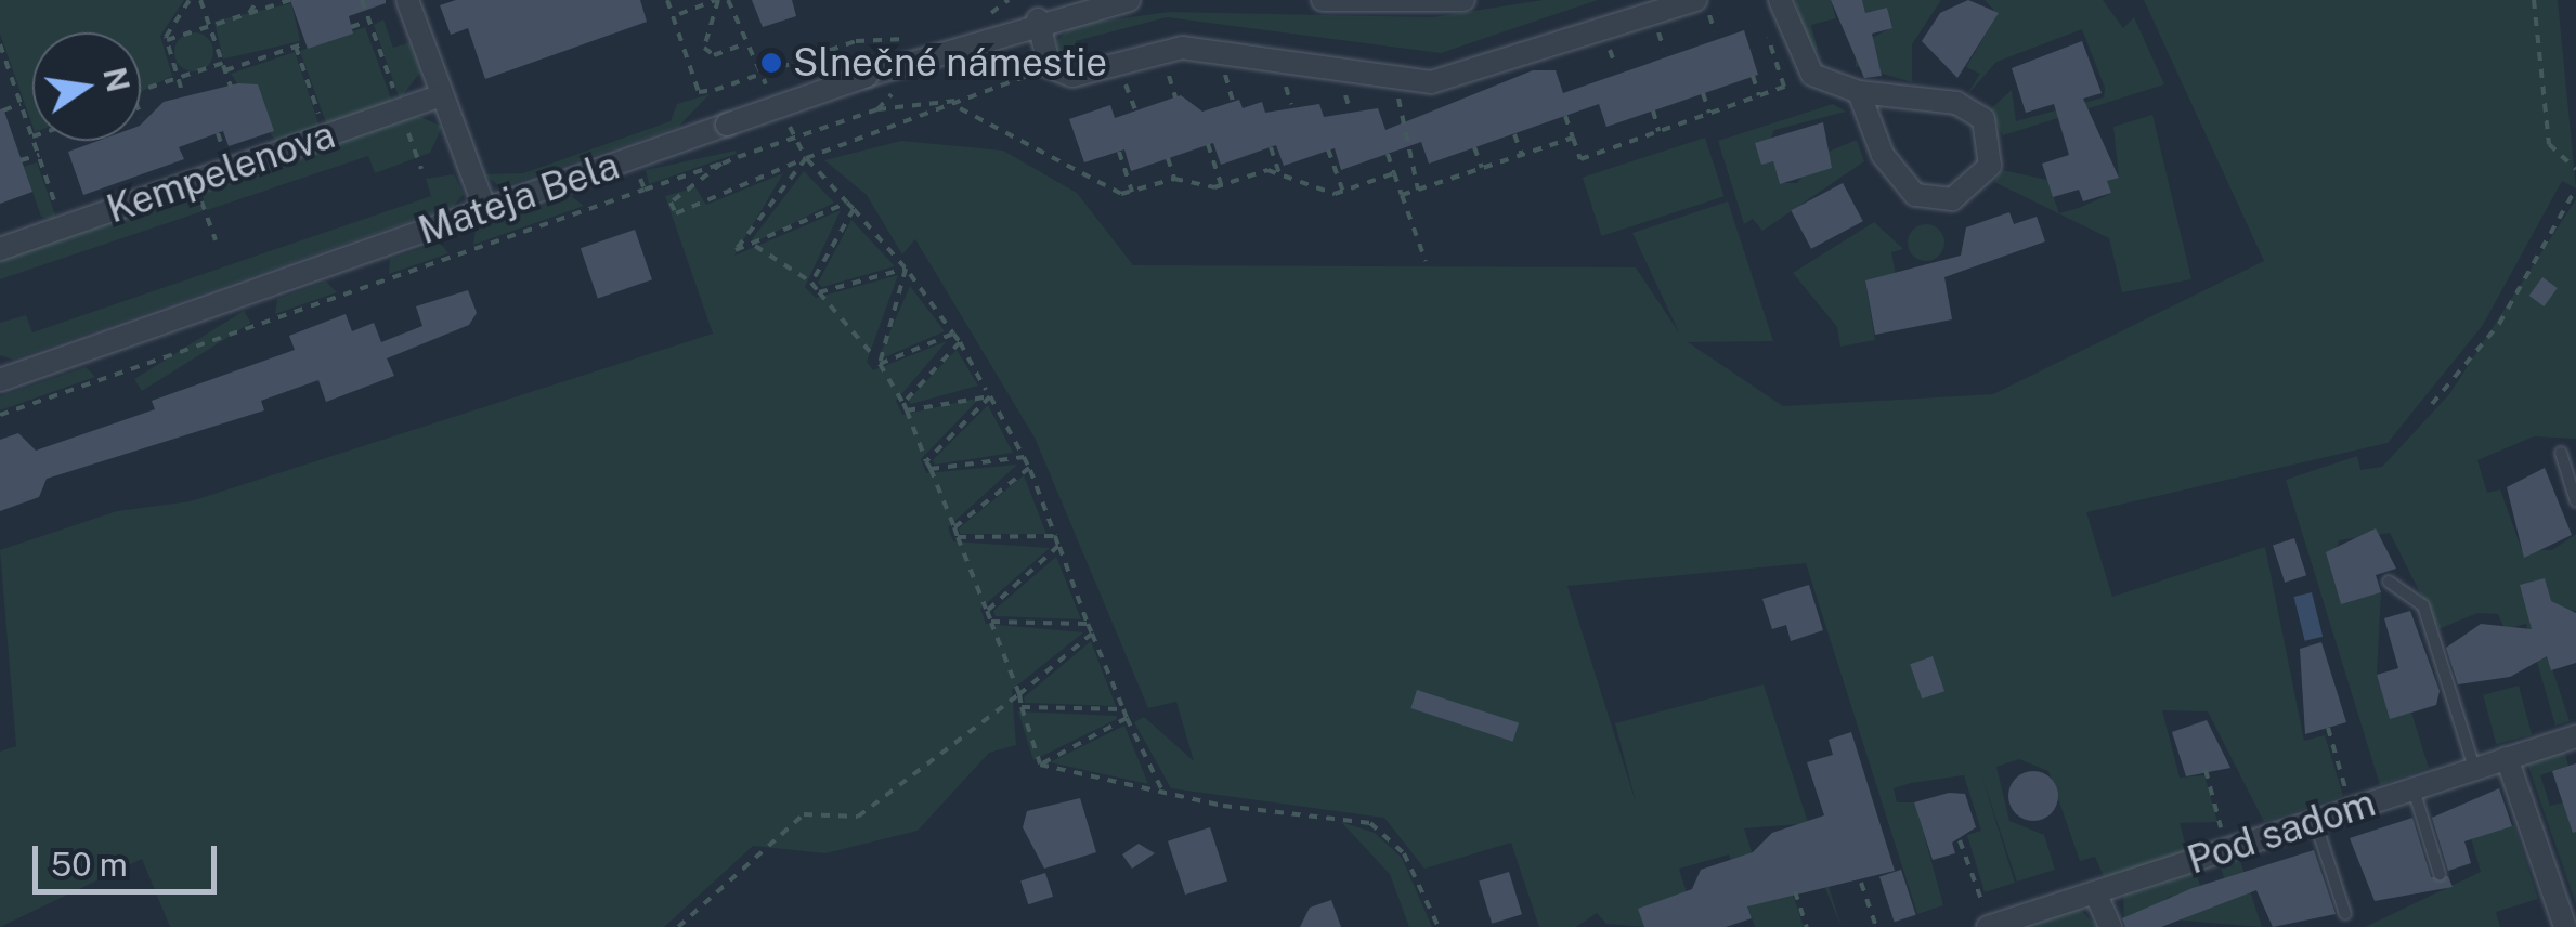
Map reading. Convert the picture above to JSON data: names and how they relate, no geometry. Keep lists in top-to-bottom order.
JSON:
{
  "streets": {
    "street": ["Kempelenova", "Mateja Bela", "Pod sadom"]
  },
  "places": ["Slnečné námestie"],
  "scale_bar": "50 m",
  "north": "right"
}
